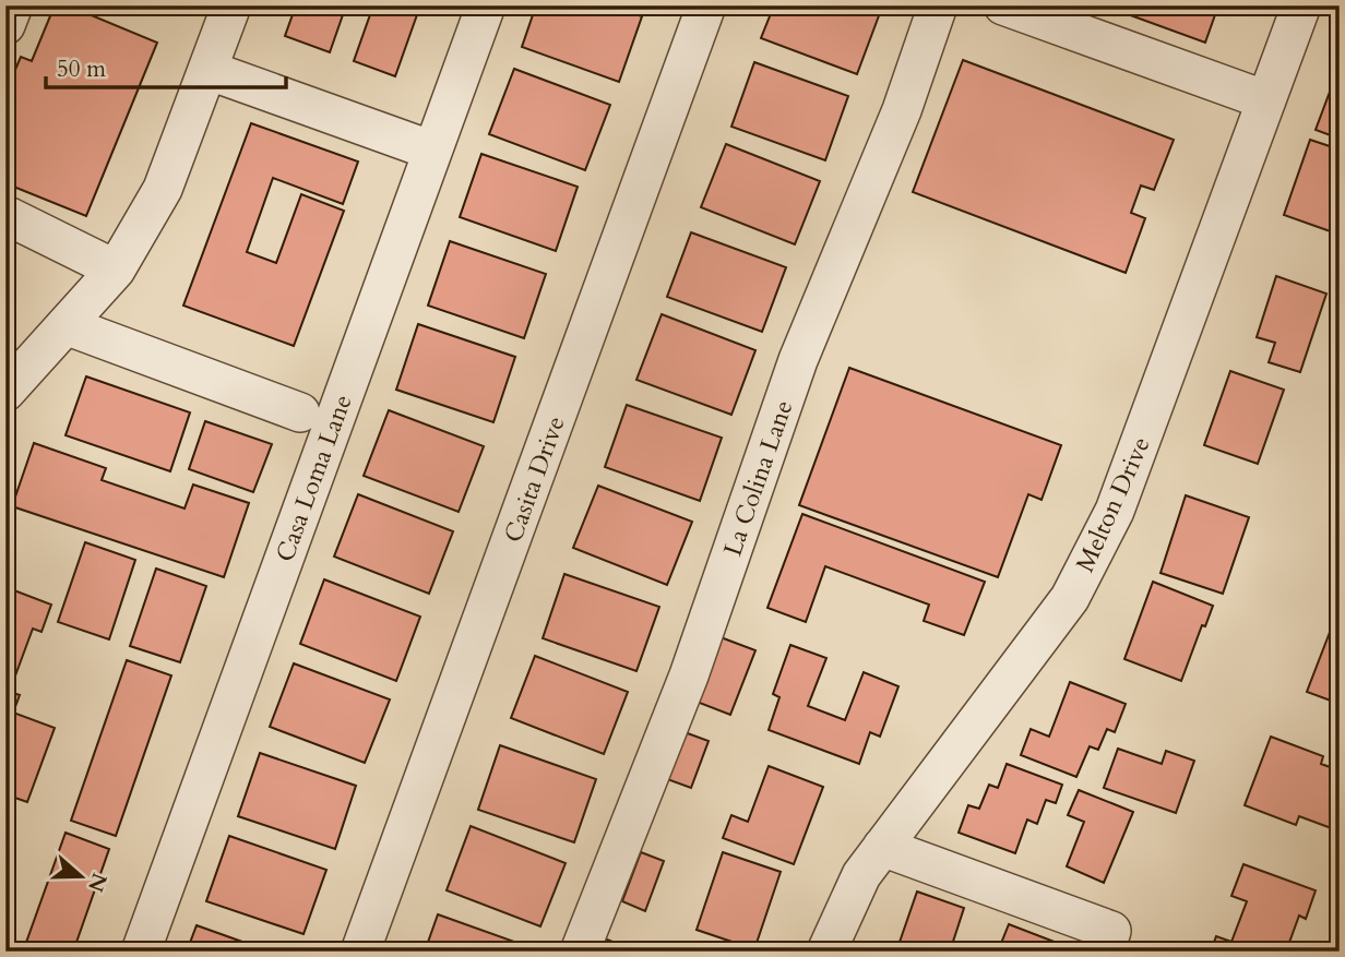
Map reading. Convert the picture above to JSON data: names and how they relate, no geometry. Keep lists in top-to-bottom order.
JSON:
{
  "streets": {
    "street": [
      "Casa Loma Lane",
      "La Colina Lane",
      "Casita Drive",
      "Melton Drive"
    ]
  },
  "scale_bar": "50 m",
  "north": "right"
}
